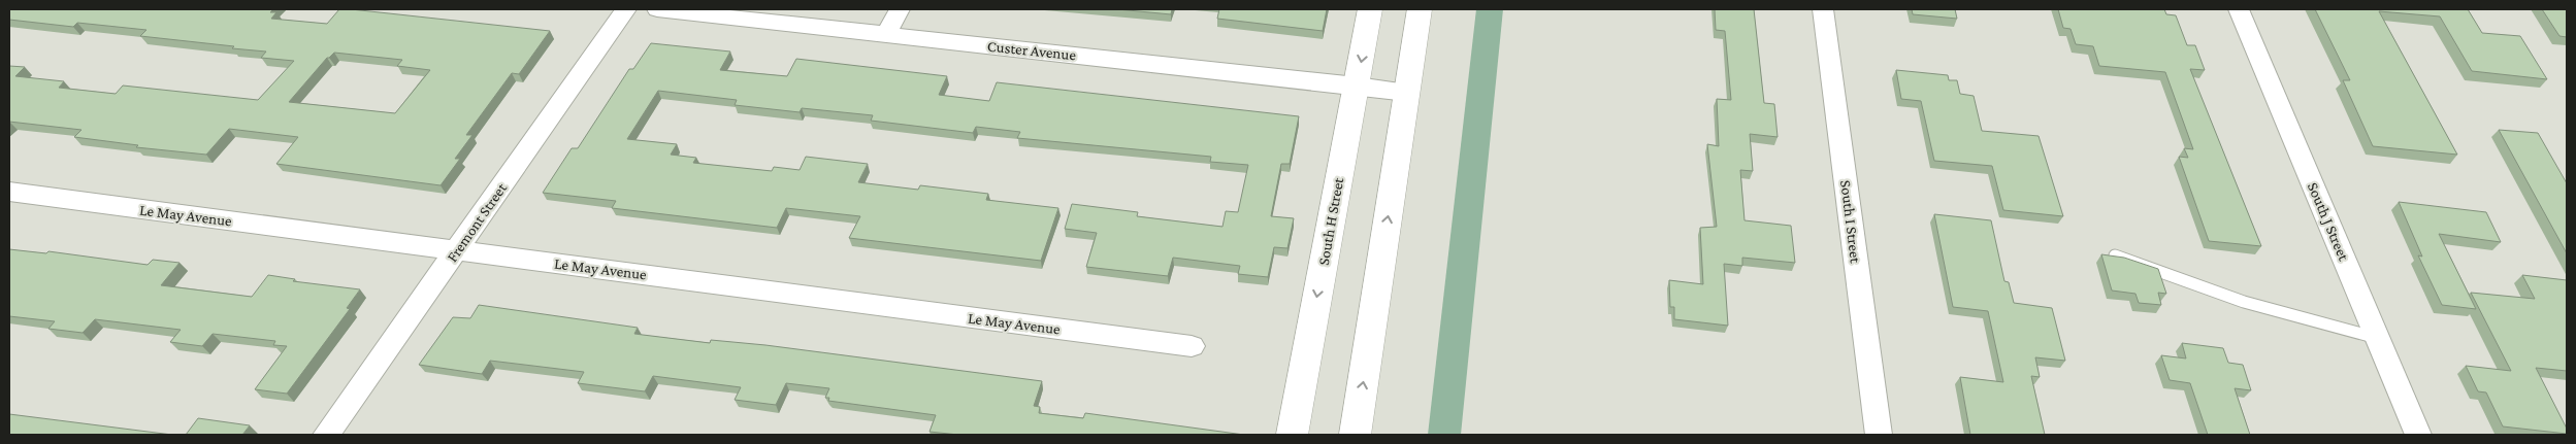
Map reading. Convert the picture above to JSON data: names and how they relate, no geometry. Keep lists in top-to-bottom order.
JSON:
{
  "streets": {
    "street": [
      "Custer Avenue",
      "Le May Avenue",
      "South H Street",
      "South I Street",
      "South J Street",
      "Fremont Street"
    ]
  },
  "crossings": [
    ["Custer Avenue", "South H Street"],
    ["Le May Avenue", "Fremont Street"]
  ]
}
